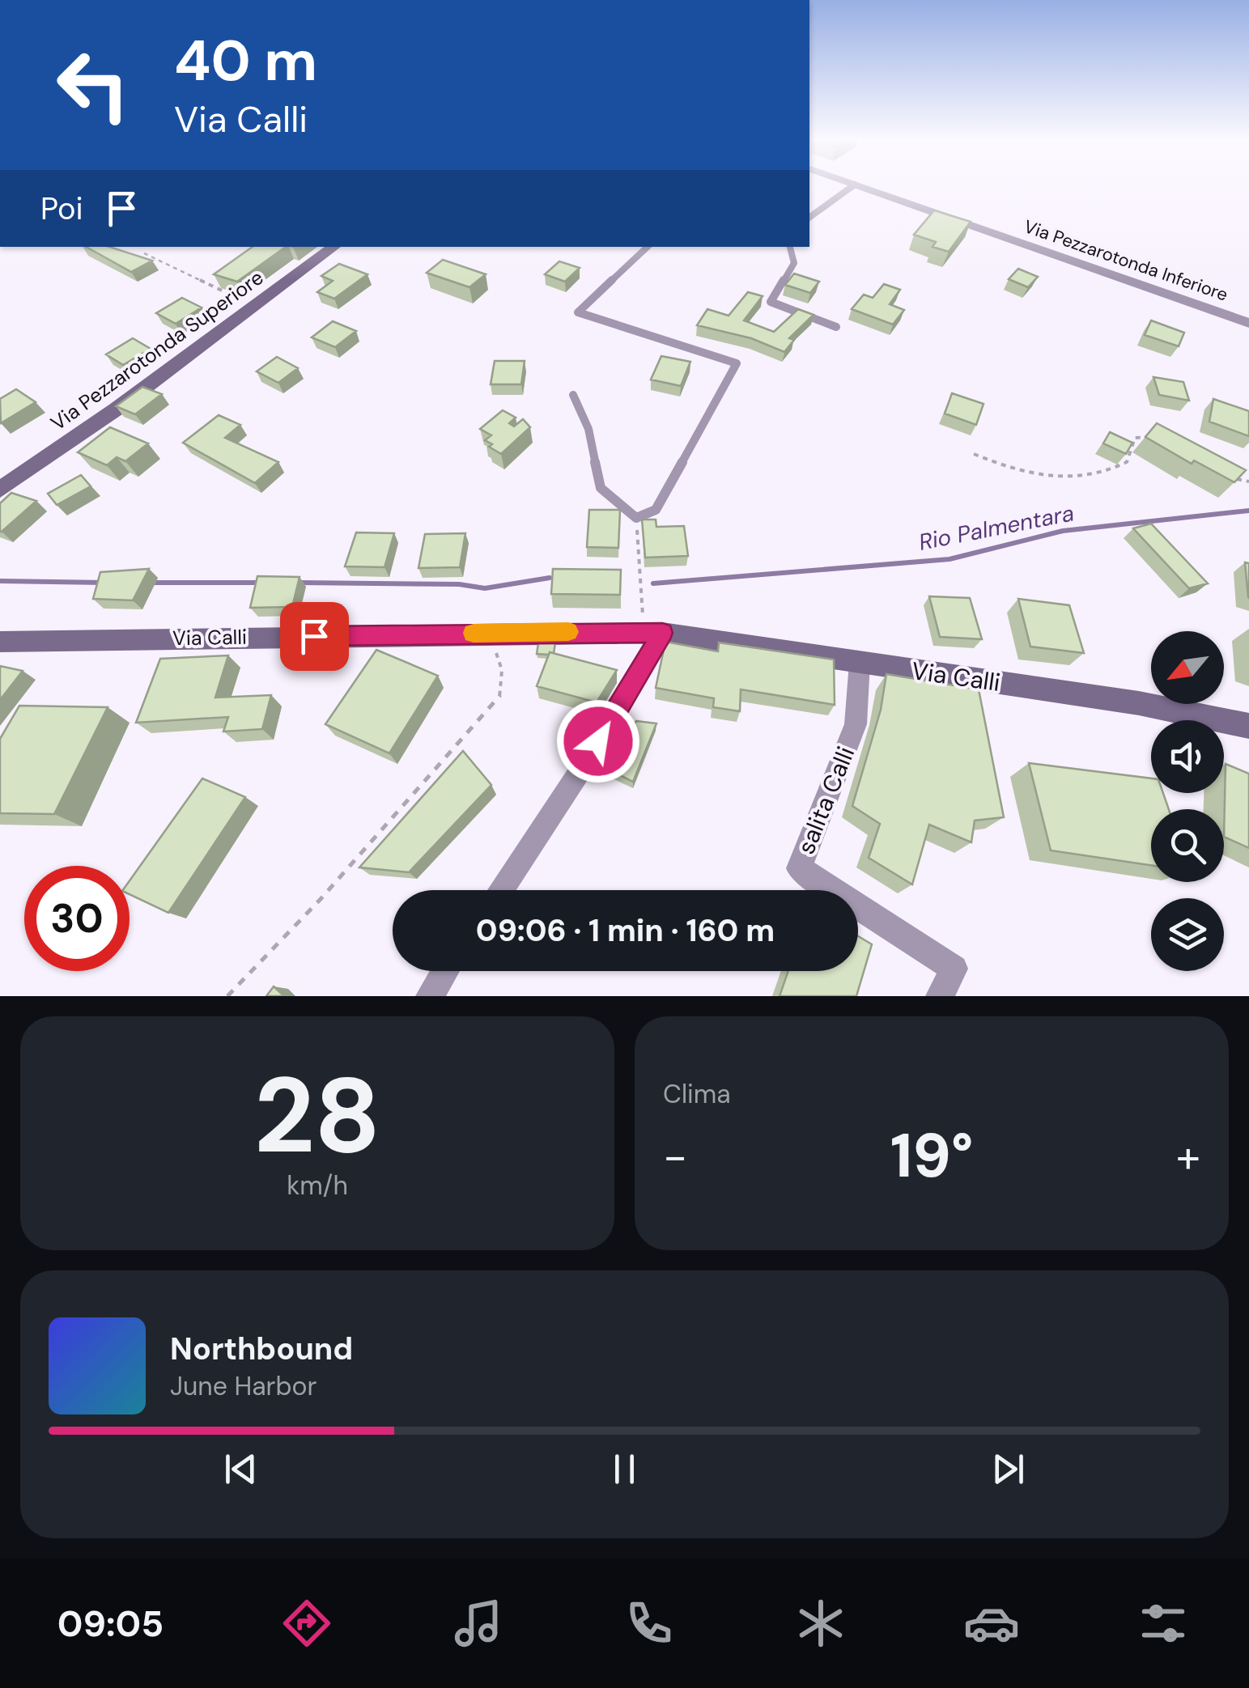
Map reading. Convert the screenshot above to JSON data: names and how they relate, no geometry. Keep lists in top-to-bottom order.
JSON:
{
  "streets": {
    "main road": ["Via Pezzarotonda Superiore", "Via Calli"],
    "street": ["Via Pezzarotonda Inferiore", "salita Calli"]
  },
  "crossings": [
    ["Via Calli", "salita Calli"]
  ],
  "water": ["Rio Palmentara"],
  "north": "bottom left",
  "page": {
    "turn": ["40 m", "Via Calli"],
    "then": "Poi",
    "limit": "30",
    "trip": "09:06 · 1 min · 160 m",
    "tile": [
      ["28", "km/h"],
      "Clima"
    ],
    "heat": ["−", "19°", "+"],
    "song": ["Northbound", "June Harbor"],
    "tabs": "09:05"
  }
}
